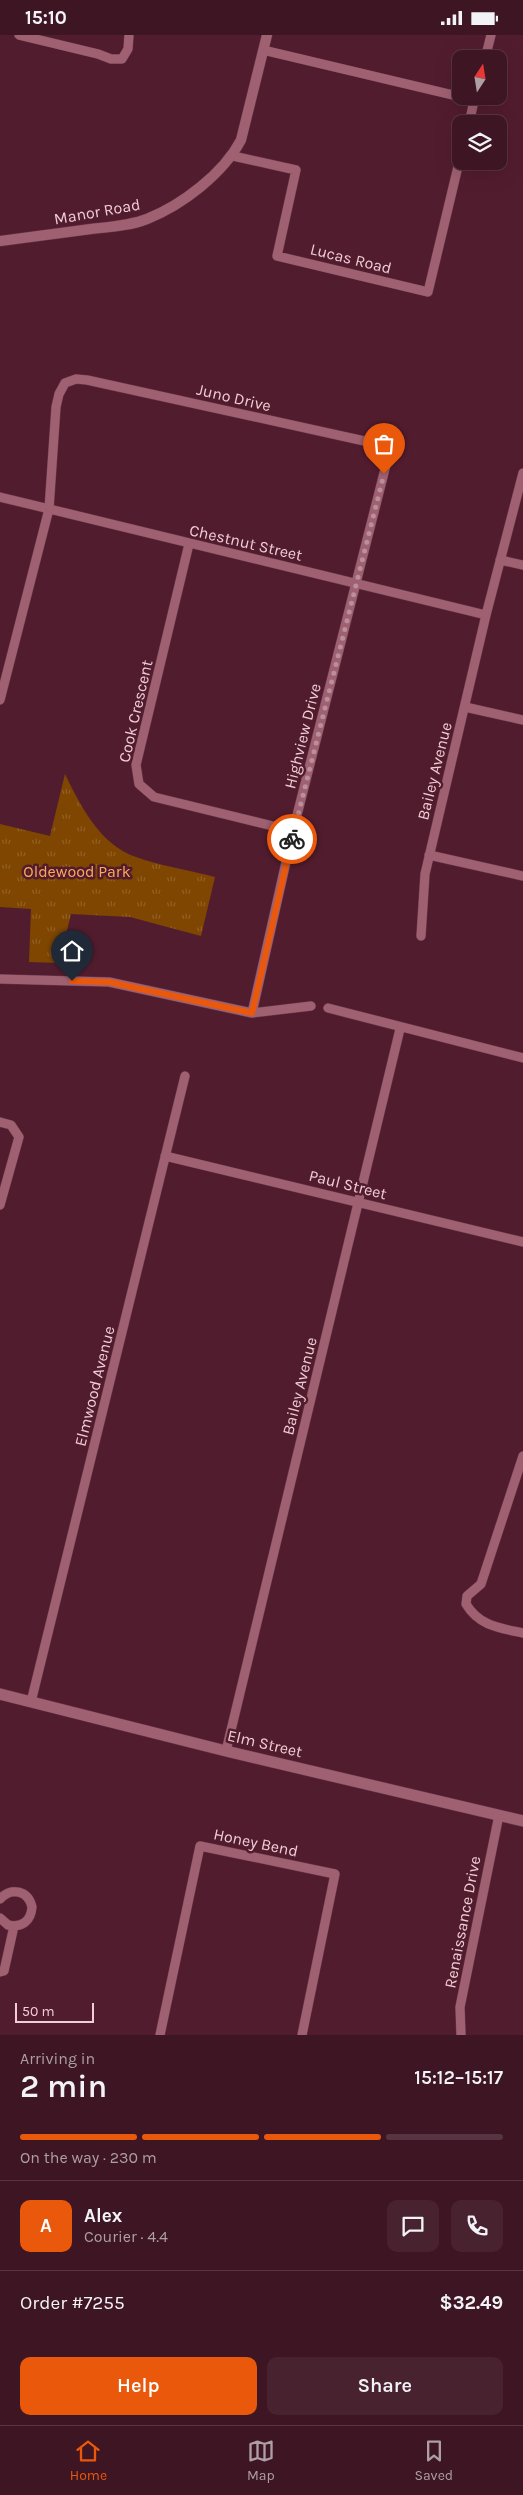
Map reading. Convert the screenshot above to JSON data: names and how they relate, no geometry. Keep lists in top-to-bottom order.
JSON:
{
  "streets": {
    "main road": ["Elm Street"],
    "street": [
      "Manor Road",
      "Lucas Road",
      "Juno Drive",
      "Chestnut Street",
      "Cook Crescent",
      "Highview Drive",
      "Bailey Avenue",
      "Paul Street",
      "Elmwood Avenue",
      "Honey Bend",
      "Renaissance Drive"
    ]
  },
  "crossings": [
    ["Manor Road", "Lucas Road"],
    ["Juno Drive", "Chestnut Street"],
    ["Juno Drive", "Highview Drive"],
    ["Chestnut Street", "Cook Crescent"],
    ["Chestnut Street", "Highview Drive"],
    ["Chestnut Street", "Bailey Avenue"],
    ["Cook Crescent", "Highview Drive"],
    ["Bailey Avenue", "Paul Street"],
    ["Bailey Avenue", "Elm Street"],
    ["Paul Street", "Elmwood Avenue"],
    ["Elmwood Avenue", "Elm Street"],
    ["Elm Street", "Renaissance Drive"]
  ],
  "parks": ["Oldewood Park"],
  "scale_bar": "50 m",
  "north": "top",
  "page": {
    "status": "15:10",
    "scale": "50 m",
    "heading": ["2 min", "Arriving in", "15:12–15:17"],
    "panel": [
      "Alex",
      "Courier · 4.4",
      "Order #7255",
      "$32.49"
    ],
    "bar": "On the way · 230 m",
    "round": "A",
    "buttons": ["Help", "Share"],
    "tabs": ["Home", "Map", "Saved"]
  }
}
